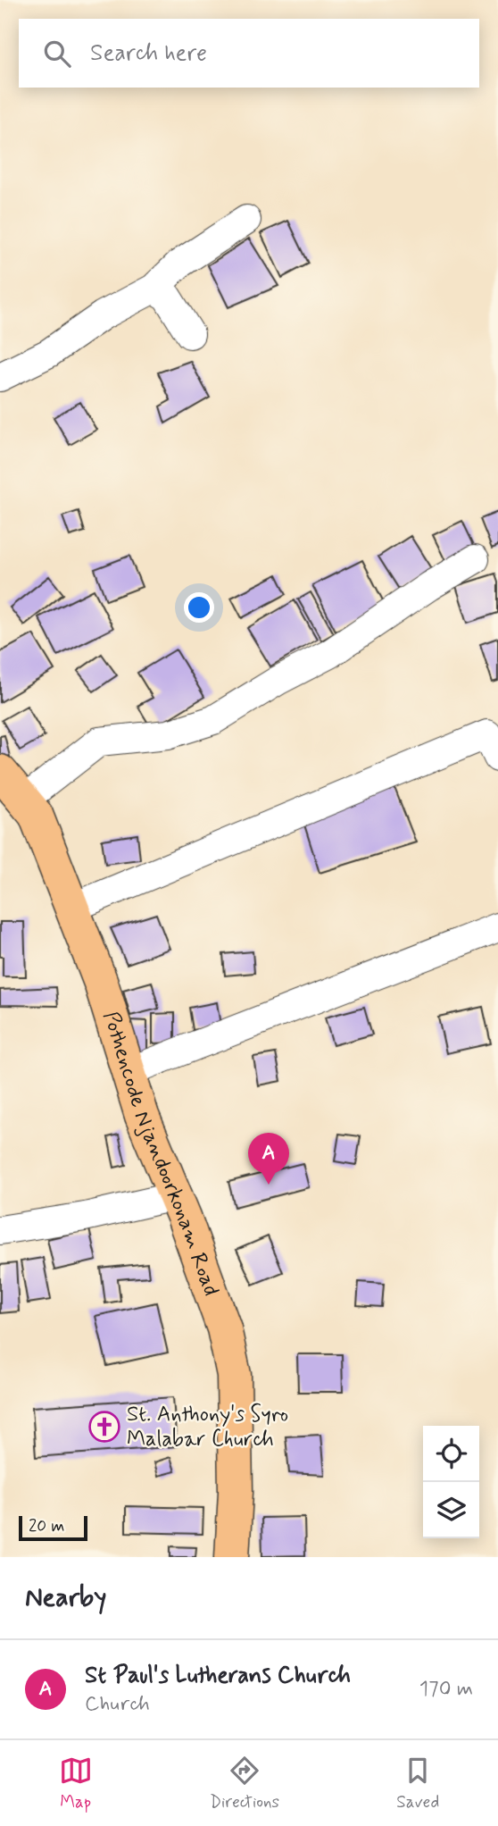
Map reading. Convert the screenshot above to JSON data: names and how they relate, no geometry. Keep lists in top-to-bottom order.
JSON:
{
  "streets": {
    "main road": ["Pothencode Njandoorkonam Road"]
  },
  "places": {
    "church": ["St. Anthony's Syro Malabar Church"]
  },
  "scale_bar": "20 m",
  "page": {
    "search": "Search here",
    "pins": "A",
    "scale": "20 m",
    "heading": "Nearby",
    "list": [
      {
        "mark": "A",
        "name": "St Paul's Lutherans Church",
        "note": "Church",
        "value": "170 m"
      }
    ],
    "nav": ["Map", "Directions", "Saved"]
  }
}
